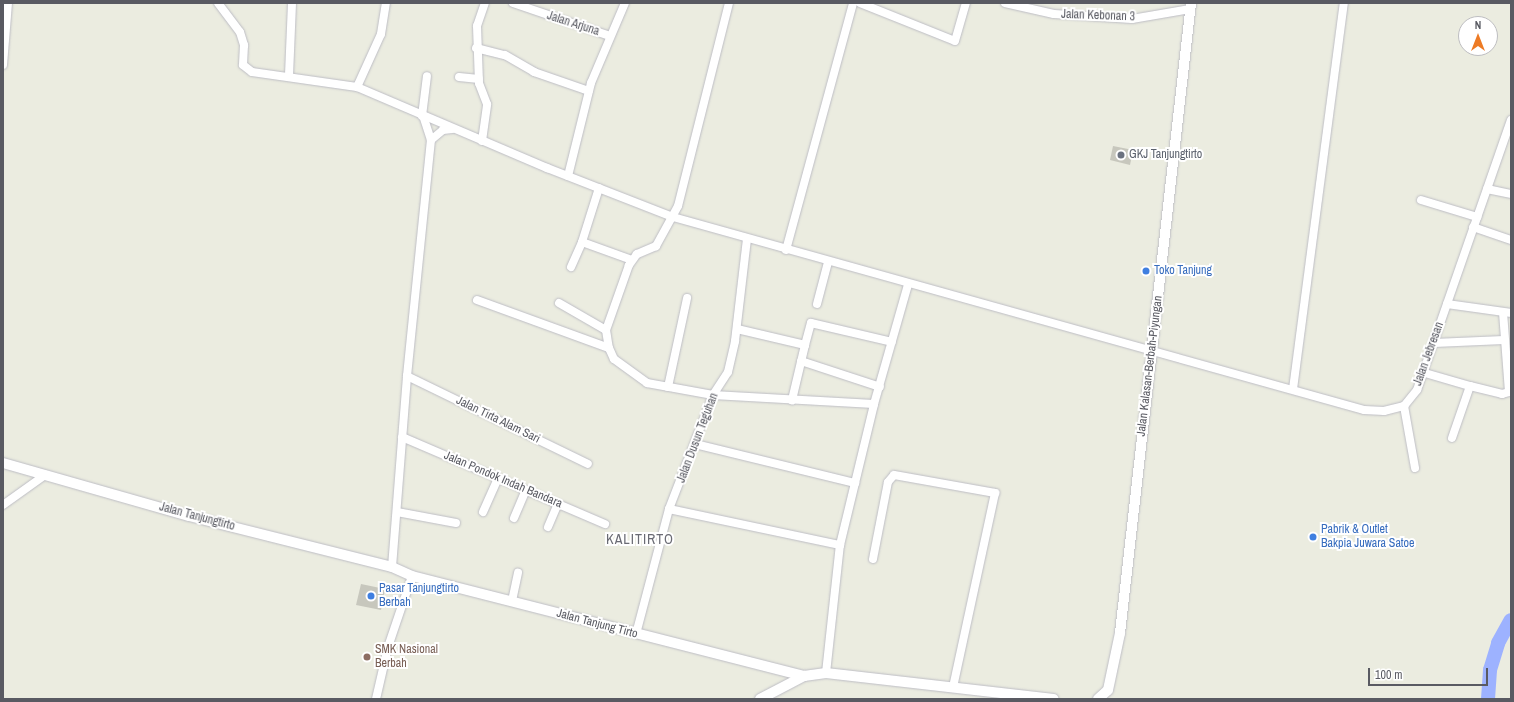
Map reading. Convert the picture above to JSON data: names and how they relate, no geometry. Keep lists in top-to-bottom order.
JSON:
{
  "streets": {
    "street": [
      "Jalan Kebonan 3",
      "Jalan Arjuna",
      "Jalan Jebresan",
      "Jalan Kalasan-Berbah-Piyungan",
      "Jalan Tirta Alam Sari",
      "Jalan Dusun Teguhan",
      "Jalan Pondok Indah Bandara",
      "Jalan Tanjungtirto",
      "Jalan Tanjung Tirto"
    ]
  },
  "crossings": [
    ["Jalan Kebonan 3", "Jalan Kalasan-Berbah-Piyungan"],
    ["Jalan Dusun Teguhan", "Jalan Tanjung Tirto"],
    ["Jalan Tanjungtirto", "Jalan Tanjung Tirto"]
  ],
  "districts": ["KALITIRTO"],
  "places": [
    "GKJ Tanjungtirto",
    "Toko Tanjung",
    "Pabrik & Outlet Bakpia Juwara Satoe",
    "Pasar Tanjungtirto Berbah",
    "SMK Nasional Berbah"
  ],
  "scale_bar": "100 m",
  "north": "top"
}
